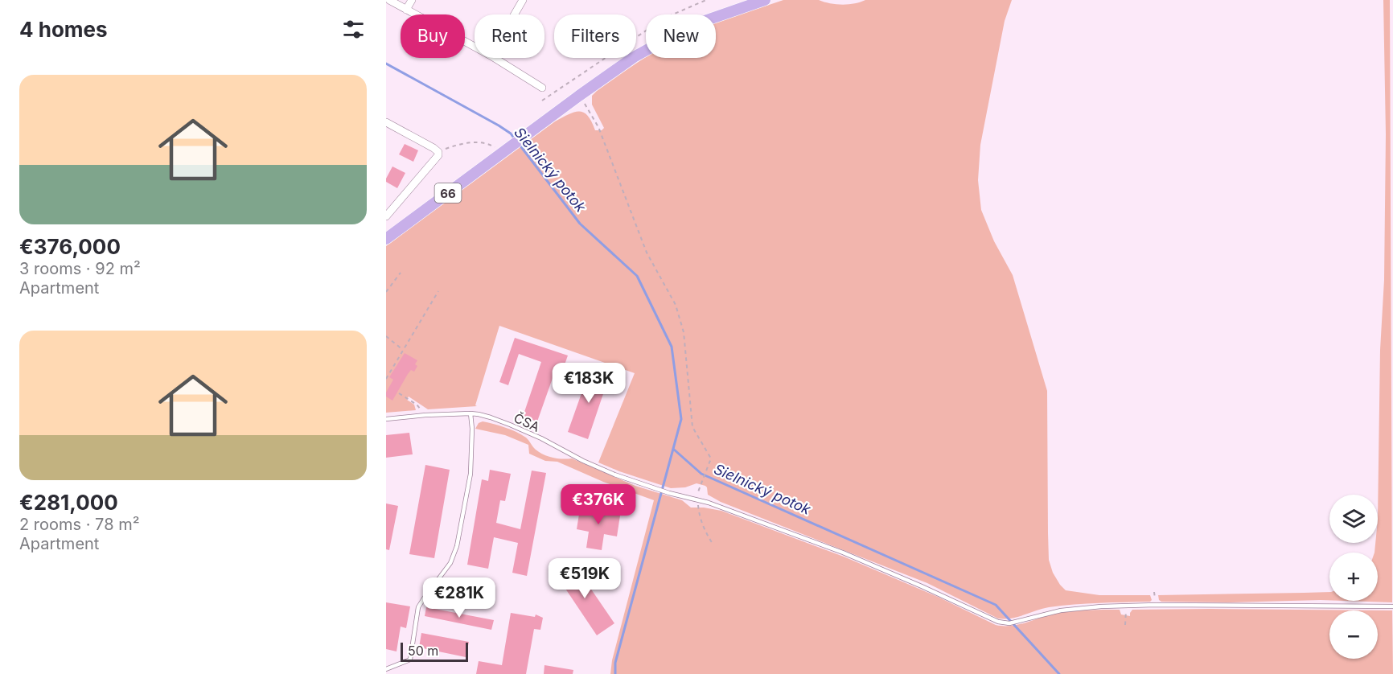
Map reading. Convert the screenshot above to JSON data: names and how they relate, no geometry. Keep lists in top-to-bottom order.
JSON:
{
  "streets": {
    "main road": ["66"],
    "lane": ["ČSA"]
  },
  "water": ["Sielnický potok"],
  "scale_bar": "50 m",
  "page": {
    "heading": "4 homes",
    "chip": [
      "Buy",
      "Rent",
      "Filters",
      "New"
    ],
    "list": [
      {
        "name": "€376,000",
        "note": "3 rooms · 92 m² · Apartment"
      },
      {
        "name": "€281,000",
        "note": "2 rooms · 78 m² · Apartment"
      }
    ],
    "price": [
      "€183K",
      "€376K",
      "€519K",
      "€281K"
    ],
    "map_buttons": ["+", "−"],
    "scale": "50 m"
  }
}
